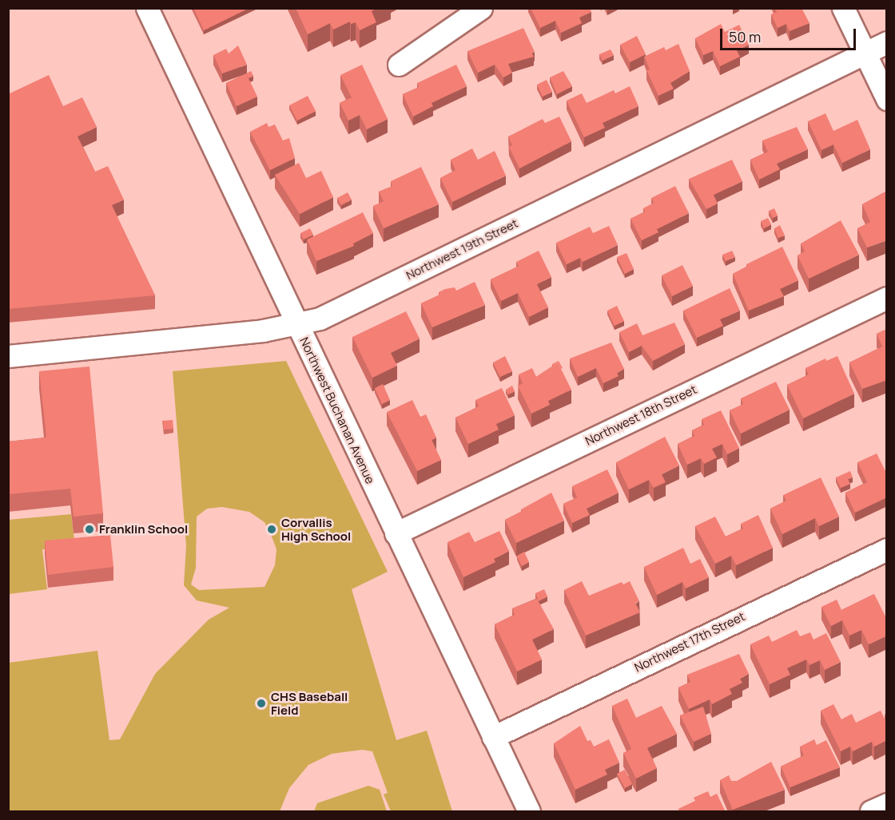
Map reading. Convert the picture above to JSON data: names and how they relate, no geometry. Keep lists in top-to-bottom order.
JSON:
{
  "streets": {
    "street": [
      "Northwest 19th Street",
      "Northwest Buchanan Avenue",
      "Northwest 18th Street",
      "Northwest 17th Street"
    ]
  },
  "crossings": [
    ["Northwest 19th Street", "Northwest Buchanan Avenue"],
    ["Northwest Buchanan Avenue", "Northwest 18th Street"],
    ["Northwest Buchanan Avenue", "Northwest 17th Street"]
  ],
  "places": ["Franklin School", "Corvallis High School", "CHS Baseball Field"],
  "scale_bar": "50 m"
}
